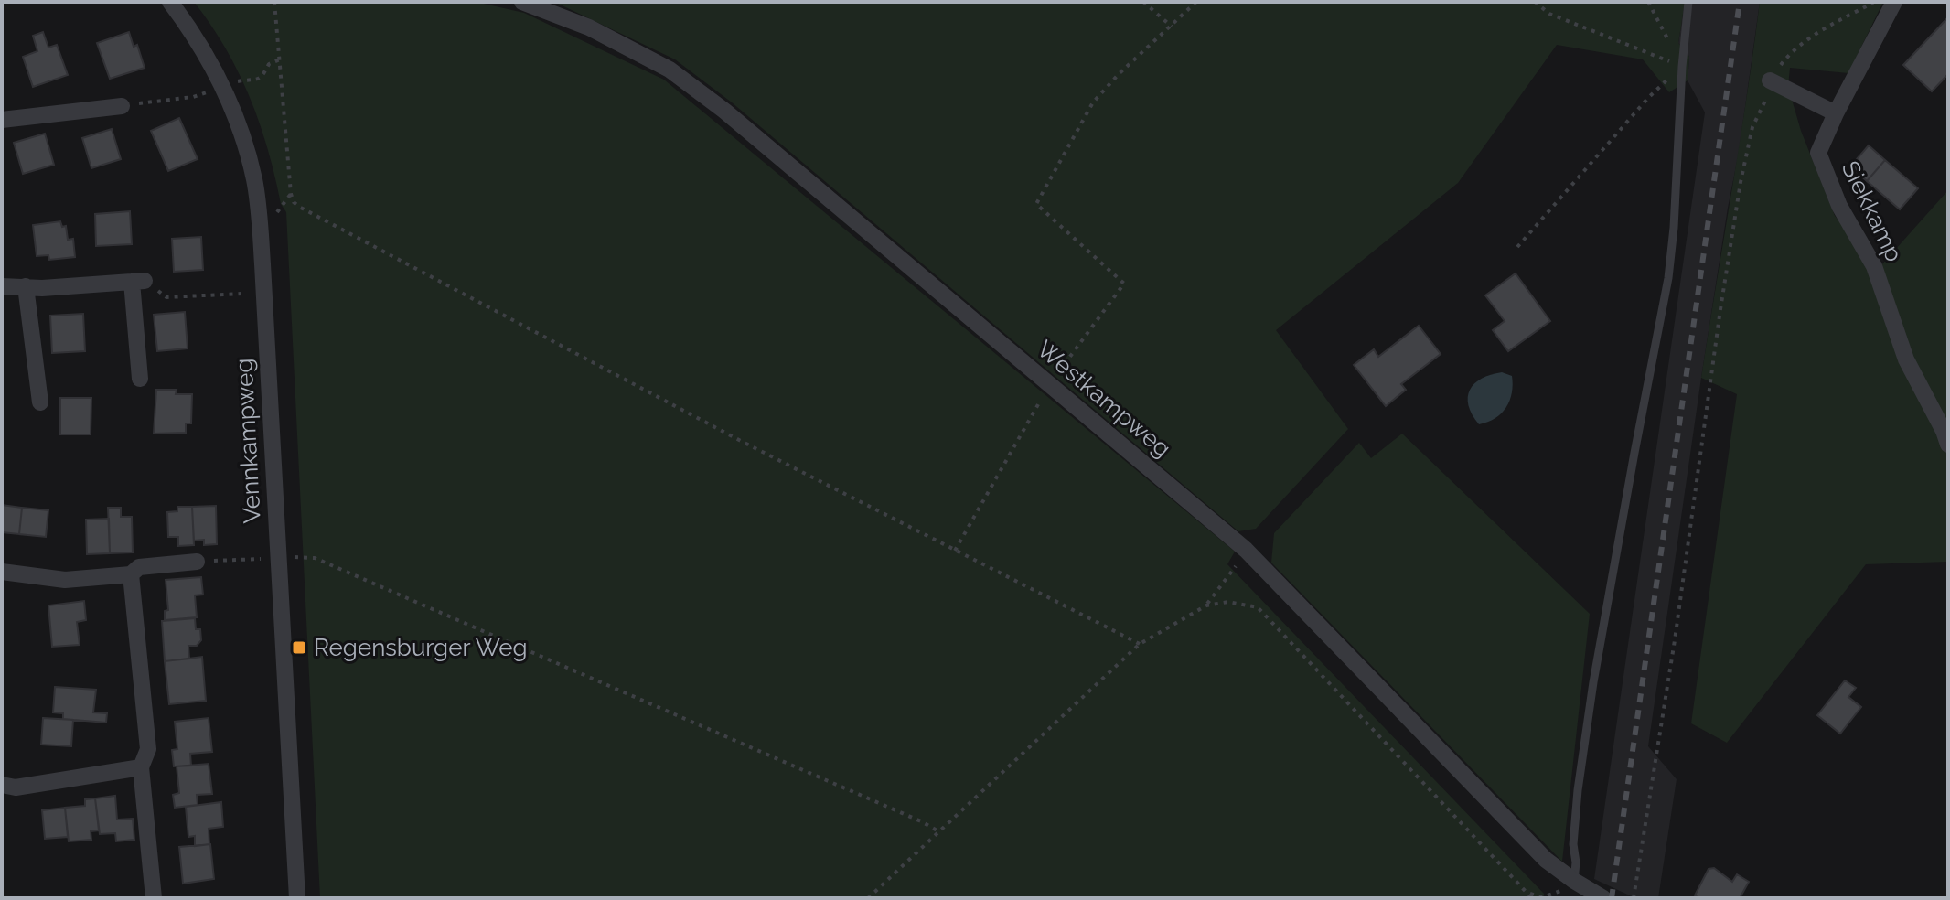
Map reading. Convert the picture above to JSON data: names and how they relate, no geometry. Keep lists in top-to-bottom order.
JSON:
{
  "streets": {
    "street": ["Siekkamp", "Westkampweg", "Vennkampweg"]
  },
  "places": {
    "transit": ["Regensburger Weg"]
  }
}
